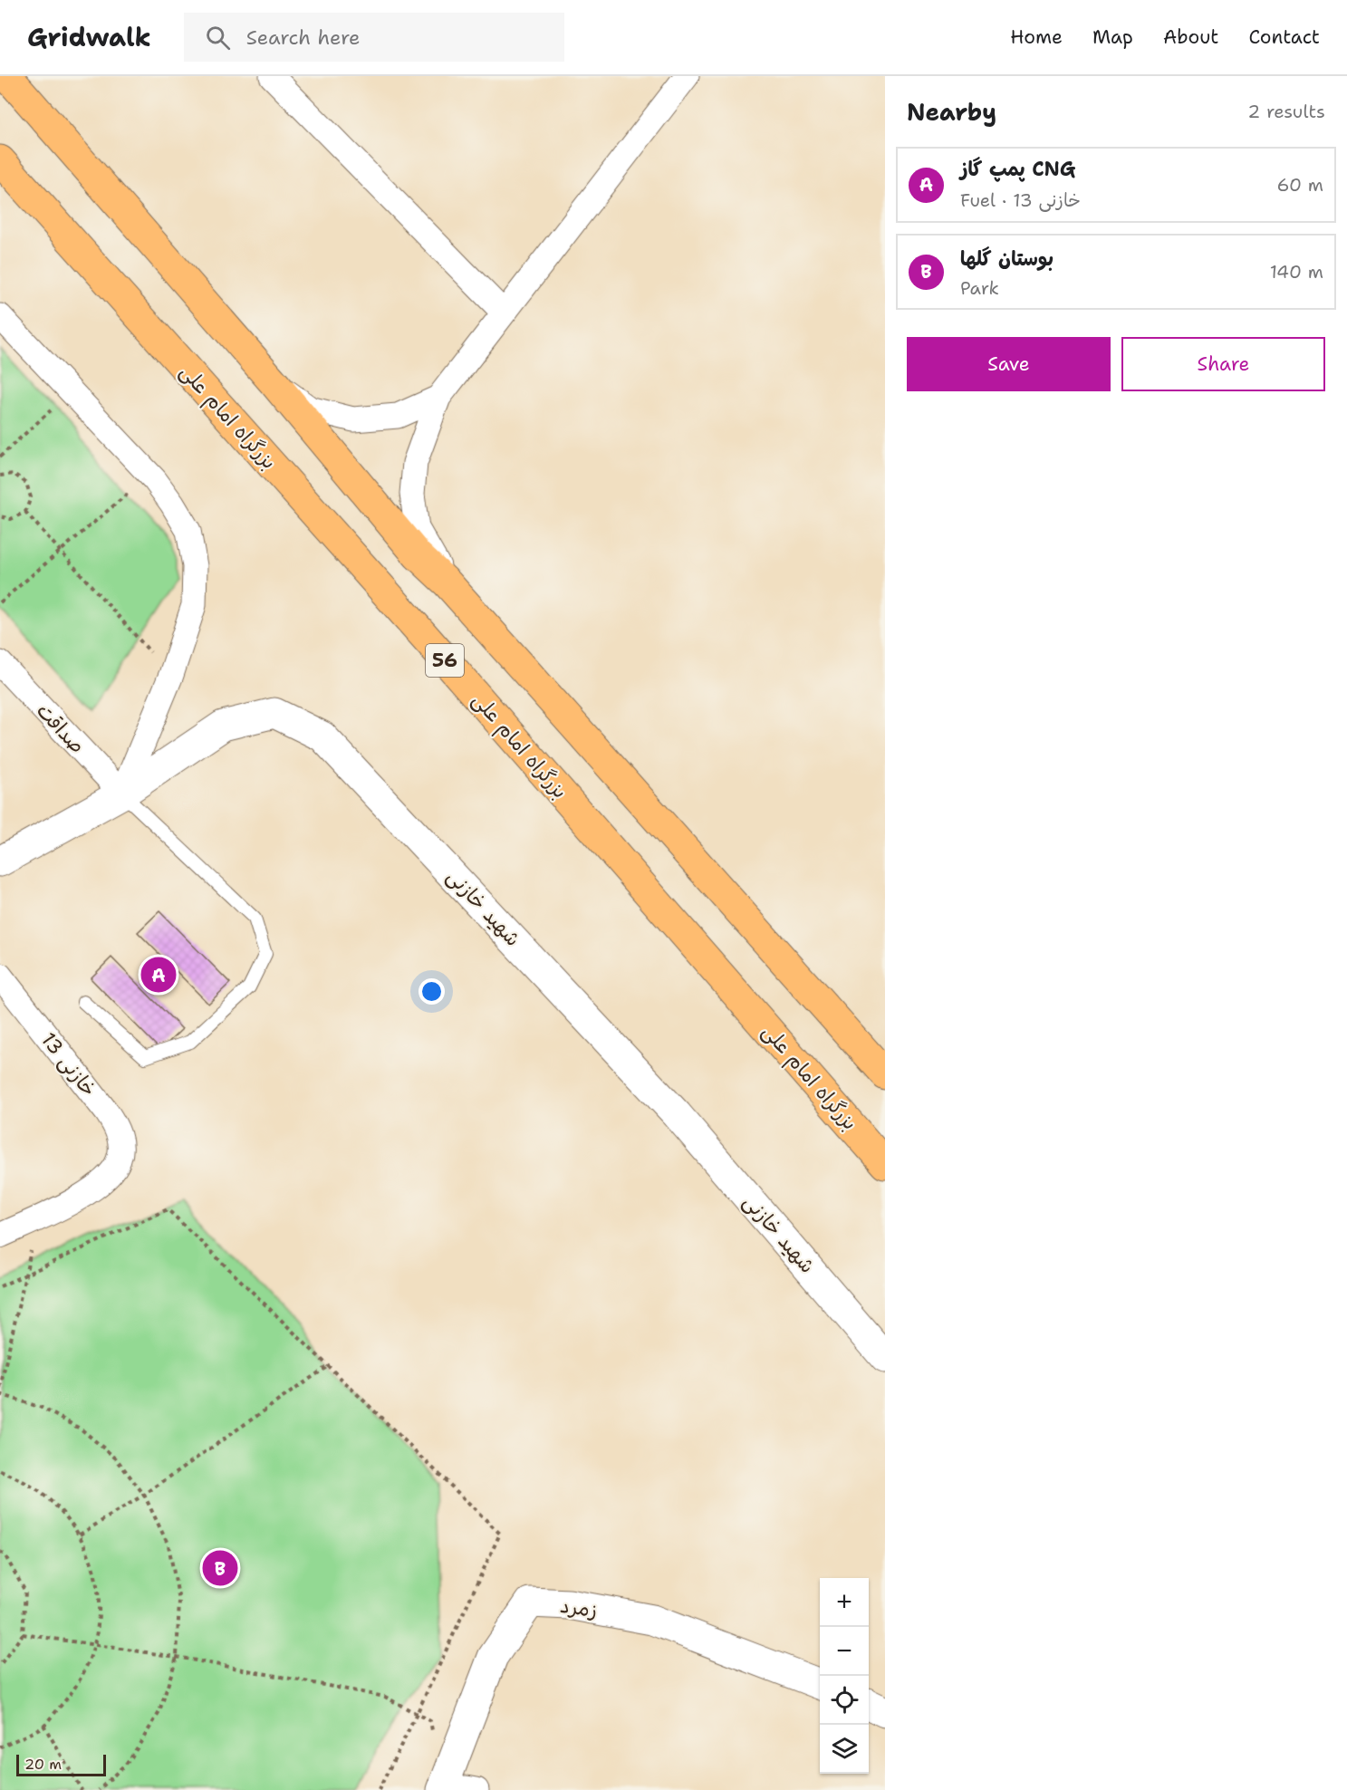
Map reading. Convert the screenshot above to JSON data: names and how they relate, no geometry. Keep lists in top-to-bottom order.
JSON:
{
  "streets": {
    "highway": ["بزرگراه امام علی", "56"],
    "street": [
      "صداقت",
      "شهید خازنی",
      "خازنی 13",
      "زمرد"
    ]
  },
  "crossings": [
    ["صداقت", "شهید خازنی"]
  ],
  "scale_bar": "20 m",
  "page": {
    "header": "Gridwalk",
    "search": "Search here",
    "nav": [
      "Home",
      "Map",
      "About",
      "Contact"
    ],
    "heading": ["Nearby", "2 results"],
    "list": [
      {
        "mark": "A",
        "name": "پمپ گاز CNG",
        "note": "Fuel · خازنی 13",
        "value": "60 m"
      },
      {
        "mark": "B",
        "name": "بوستان گلها",
        "note": "Park",
        "value": "140 m"
      }
    ],
    "buttons": ["Save", "Share"],
    "pins": ["A", "B"],
    "map_buttons": ["+", "−"],
    "scale": "20 m"
  }
}
